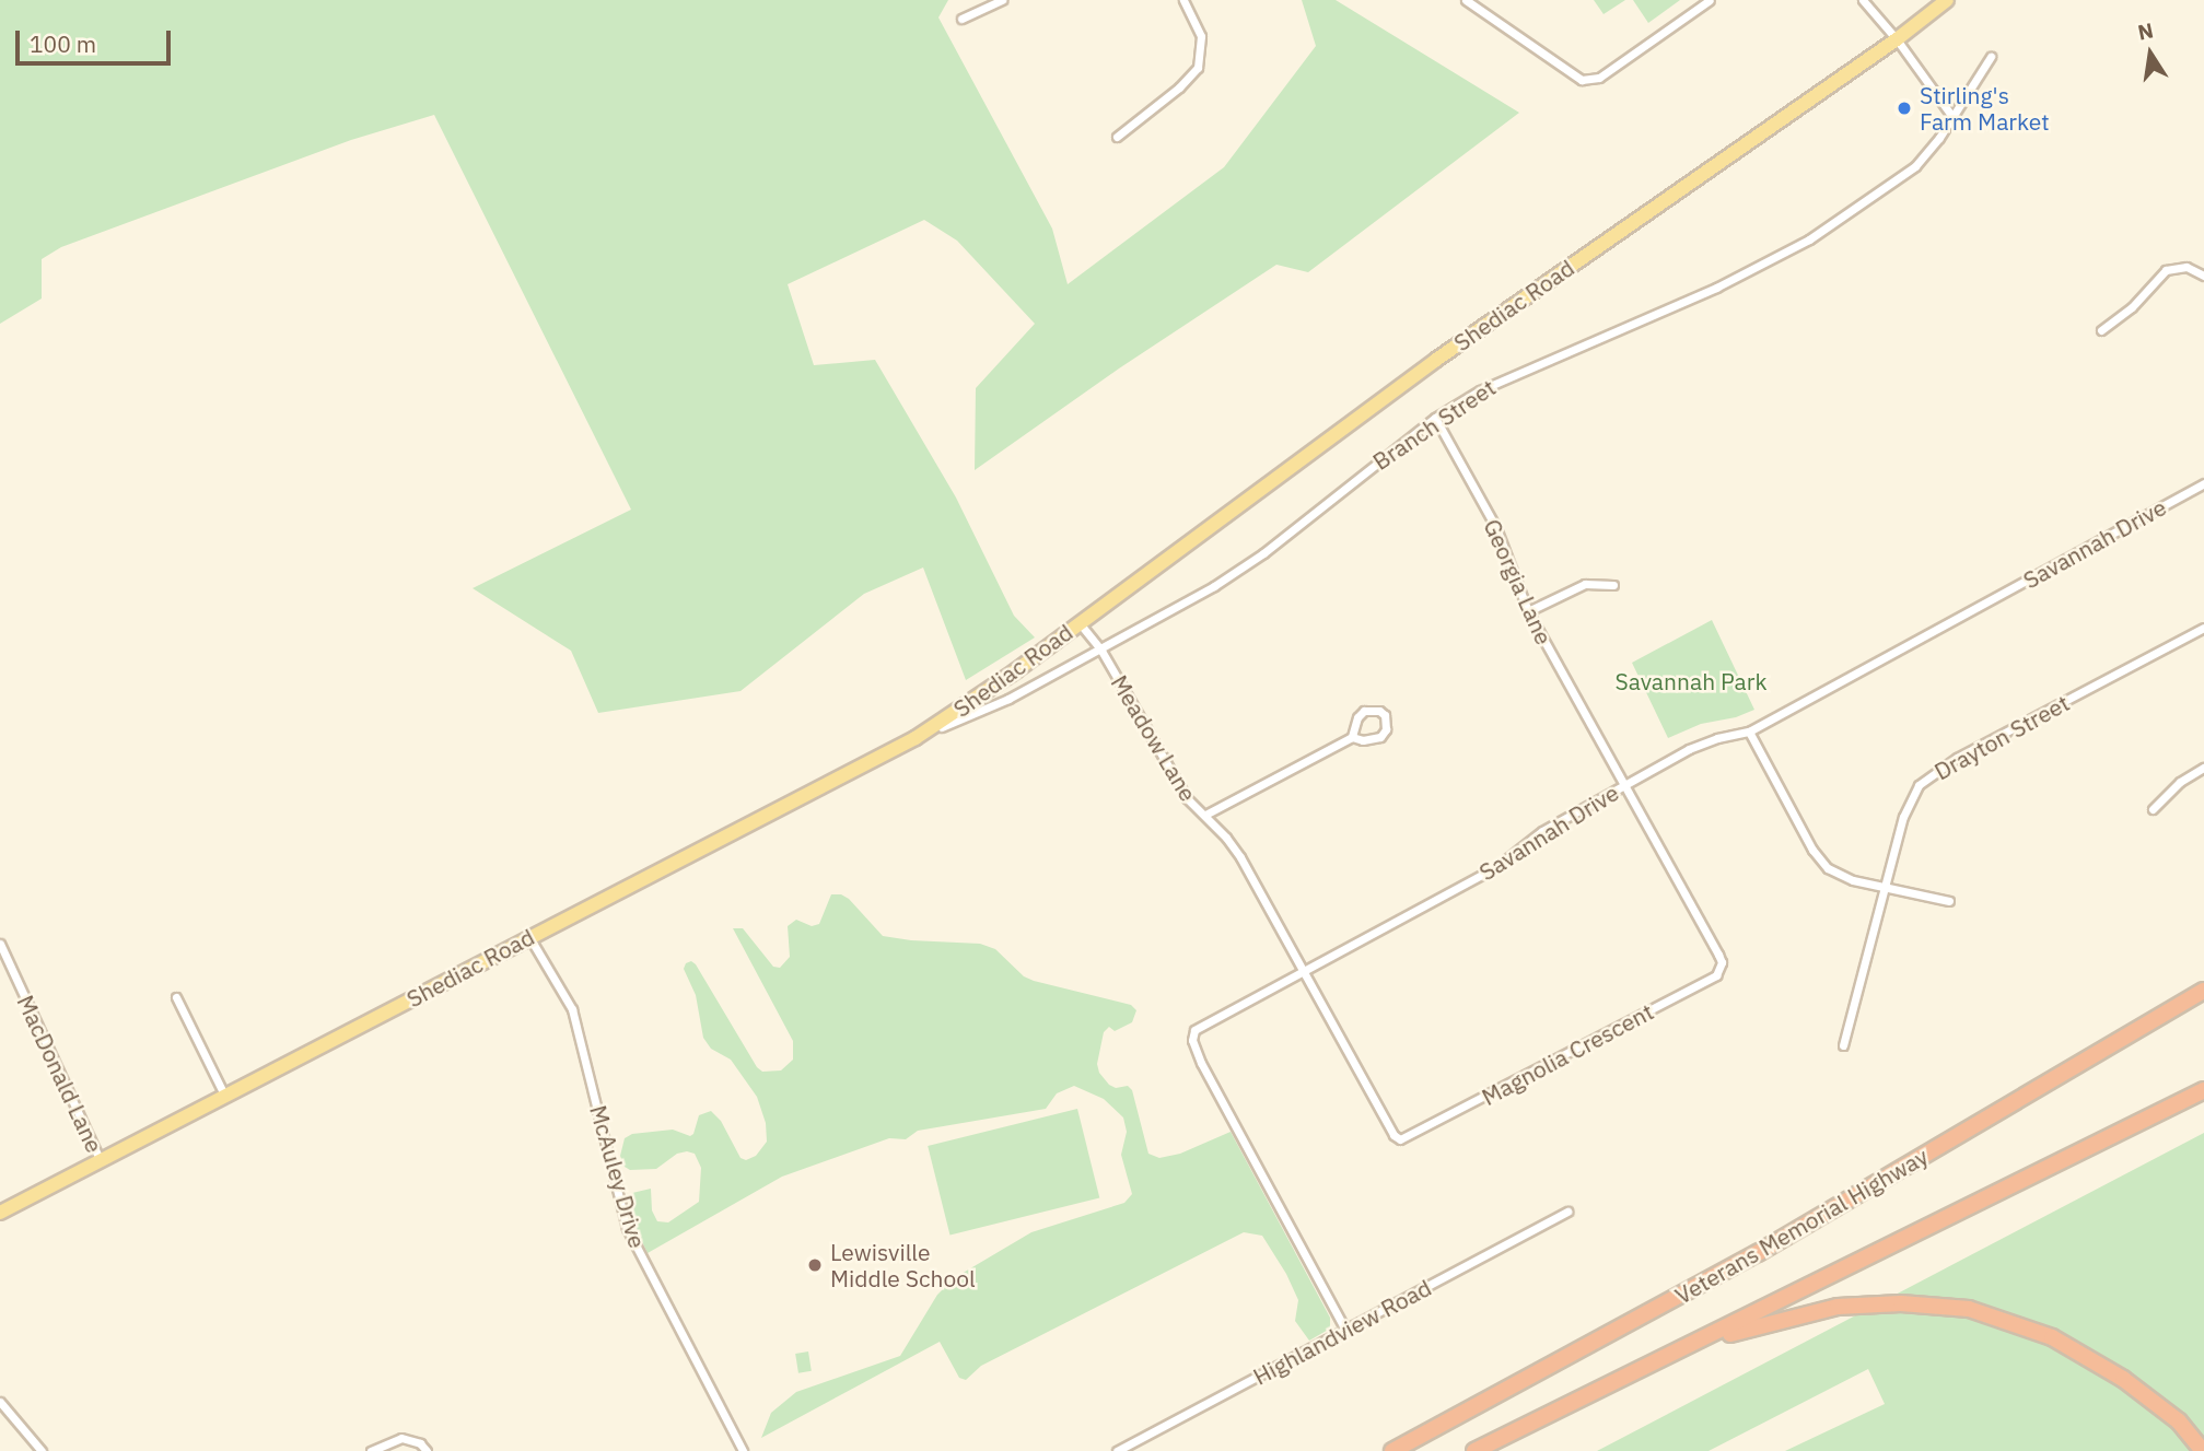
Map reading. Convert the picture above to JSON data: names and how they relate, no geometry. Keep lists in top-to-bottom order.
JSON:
{
  "streets": {
    "highway": ["Veterans Memorial Highway"],
    "main road": ["Shediac Road"],
    "street": [
      "Branch Street",
      "Savannah Drive",
      "Georgia Lane",
      "Drayton Street",
      "Meadow Lane",
      "Magnolia Crescent",
      "MacDonald Lane",
      "McAuley Drive",
      "Highlandview Road"
    ]
  },
  "crossings": [
    ["Shediac Road", "Branch Street"],
    ["Shediac Road", "Meadow Lane"],
    ["Shediac Road", "MacDonald Lane"],
    ["Shediac Road", "McAuley Drive"],
    ["Branch Street", "Georgia Lane"],
    ["Branch Street", "Meadow Lane"],
    ["Savannah Drive", "Georgia Lane"],
    ["Savannah Drive", "Meadow Lane"],
    ["Savannah Drive", "Magnolia Crescent"],
    ["Savannah Drive", "Highlandview Road"],
    ["Georgia Lane", "Magnolia Crescent"],
    ["Meadow Lane", "Magnolia Crescent"]
  ],
  "parks": ["Savannah Park"],
  "places": ["Stirling's Farm Market", "Lewisville Middle School"],
  "scale_bar": "100 m",
  "north": "top"
}
